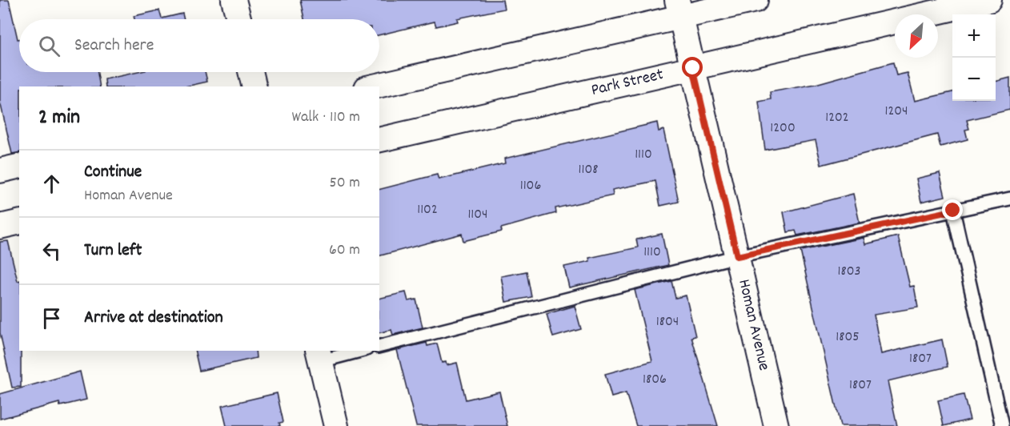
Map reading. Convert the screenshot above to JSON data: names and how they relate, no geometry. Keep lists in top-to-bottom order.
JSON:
{
  "streets": {
    "street": ["Park Street", "Homan Avenue"]
  },
  "crossings": [
    ["Park Street", "Homan Avenue"]
  ],
  "house_numbers": [
    "1204",
    "1202",
    "1200",
    "1110",
    "1108",
    "1106",
    "1102",
    "1104",
    "1110",
    "1803",
    "1804",
    "1805",
    "1807",
    "1806",
    "1807"
  ],
  "north": "bottom left",
  "page": {
    "map_buttons": ["+", "−"],
    "search": "Search here",
    "heading": ["2 min", "Walk · 110 m"],
    "list": [
      ["Continue", "Homan Avenue", "50 m"],
      ["Turn left", "60 m"],
      "Arrive at destination"
    ]
  }
}
